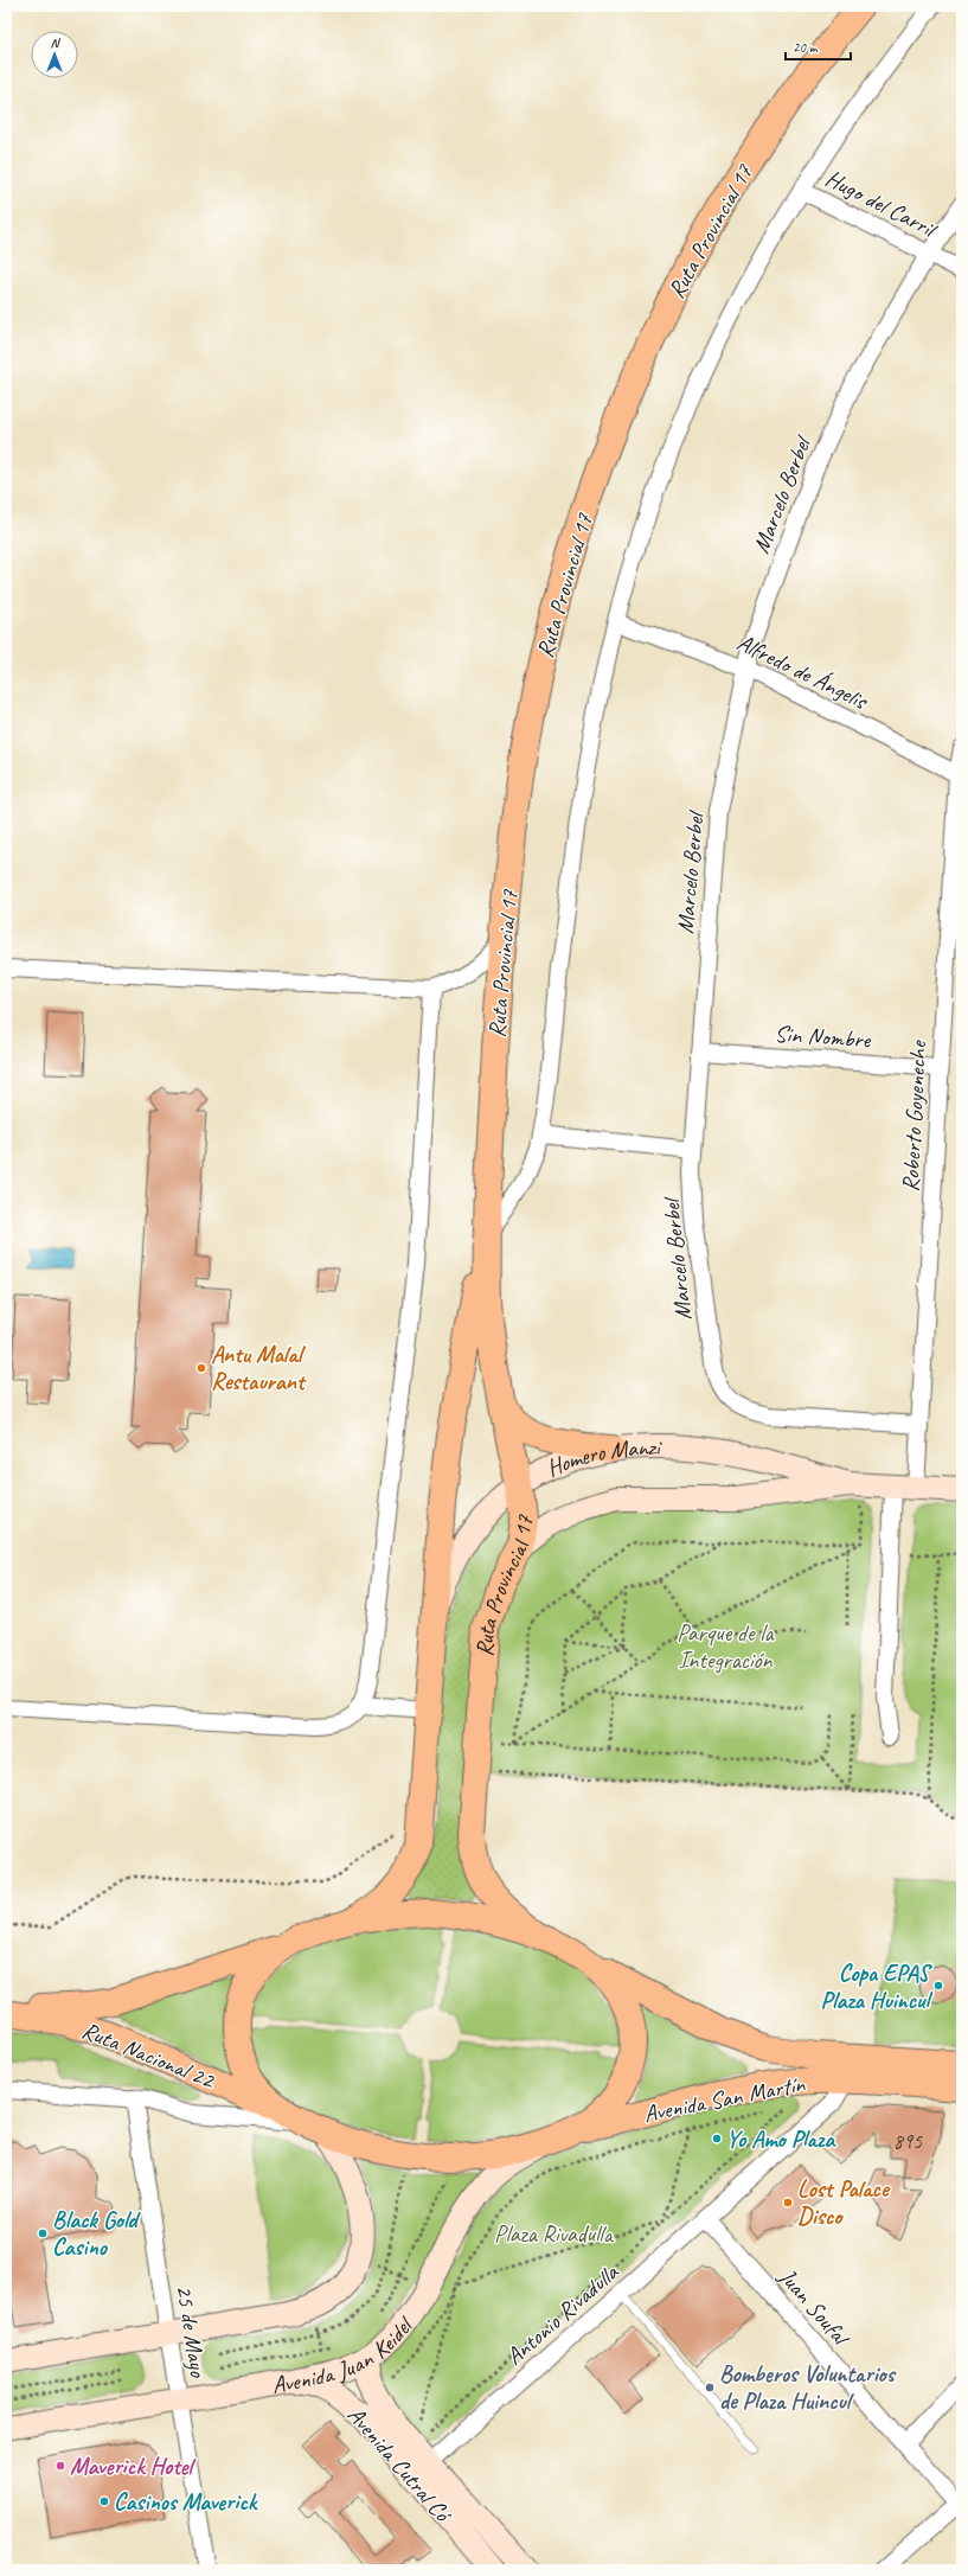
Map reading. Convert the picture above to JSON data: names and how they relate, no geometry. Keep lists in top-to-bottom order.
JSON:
{
  "streets": {
    "main road": [
      "Ruta Provincial 17",
      "Homero Manzi",
      "Ruta Nacional 22",
      "Avenida San Martín",
      "Avenida Juan Keidel",
      "Avenida Cutral Có"
    ],
    "street": [
      "Hugo del Carril",
      "Marcelo Berbel",
      "Alfredo de Ángelis",
      "Sin Nombre",
      "Roberto Goyeneche",
      "Juan Soufal",
      "Antonio Rivadulla",
      "25 de Mayo"
    ]
  },
  "crossings": [
    ["Hugo del Carril", "Marcelo Berbel"],
    ["Ruta Provincial 17", "Homero Manzi"],
    ["Ruta Provincial 17", "Avenida San Martín"],
    ["Marcelo Berbel", "Alfredo de Ángelis"],
    ["Marcelo Berbel", "Sin Nombre"],
    ["Marcelo Berbel", "Roberto Goyeneche"],
    ["Alfredo de Ángelis", "Roberto Goyeneche"],
    ["Sin Nombre", "Roberto Goyeneche"],
    ["Roberto Goyeneche", "Homero Manzi"],
    ["Ruta Nacional 22", "Avenida San Martín"],
    ["Ruta Nacional 22", "Avenida Juan Keidel"],
    ["Avenida San Martín", "Antonio Rivadulla"],
    ["Avenida San Martín", "Avenida Juan Keidel"],
    ["Juan Soufal", "Antonio Rivadulla"],
    ["Antonio Rivadulla", "Avenida Cutral Có"],
    ["25 de Mayo", "Avenida Juan Keidel"],
    ["Avenida Juan Keidel", "Avenida Cutral Có"]
  ],
  "parks": ["Parque de la Integración", "Plaza Rivadulla"],
  "places": [
    "Antu Malal Restaurant",
    "Copa EPAS Plaza Huincul",
    "Yo Amo Plaza",
    "Lost Palace Disco",
    "Black Gold Casino",
    "Bomberos Voluntarios de Plaza Huincul",
    "Maverick Hotel",
    "Casinos Maverick"
  ],
  "house_numbers": ["895"],
  "scale_bar": "20 m",
  "north": "top"
}
